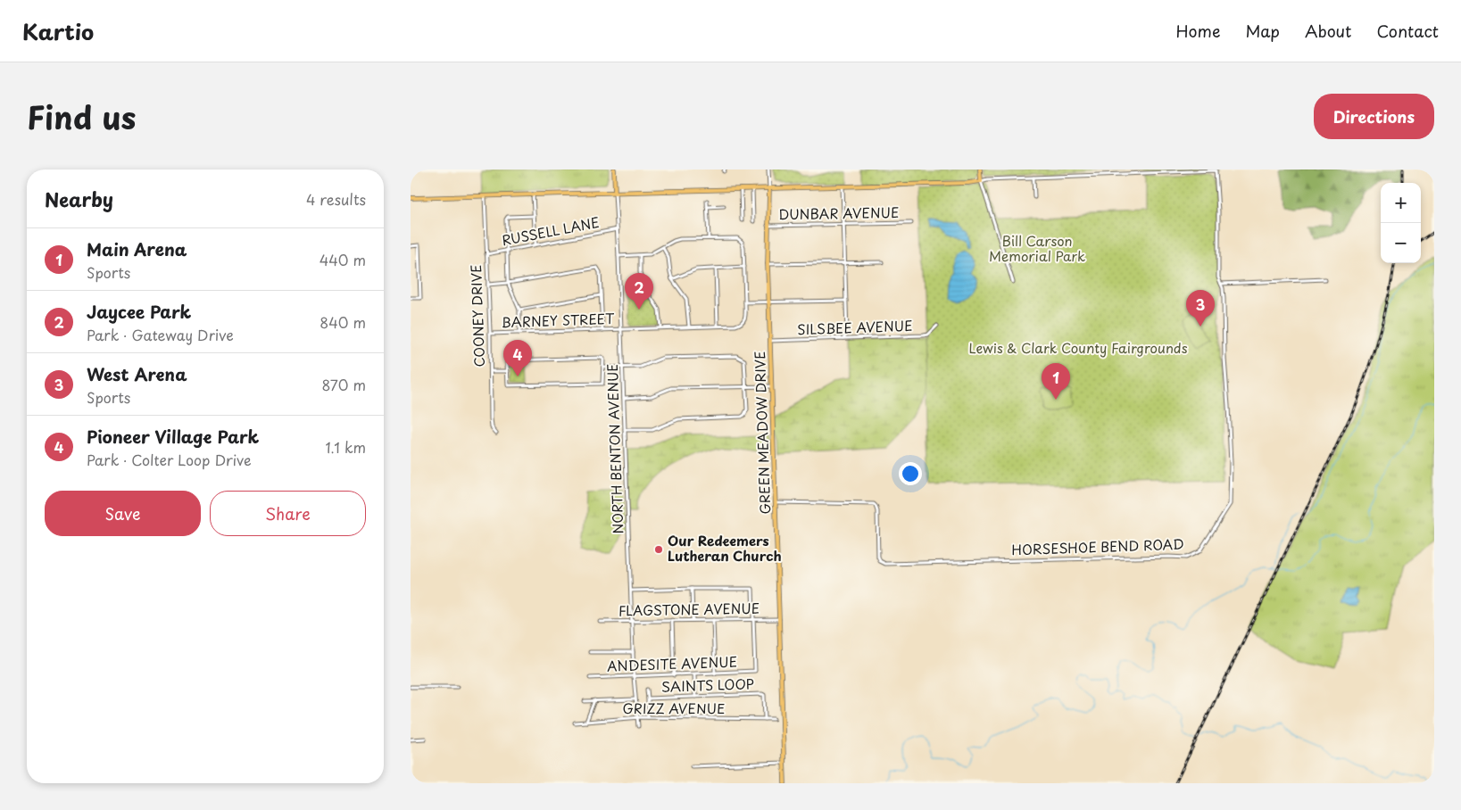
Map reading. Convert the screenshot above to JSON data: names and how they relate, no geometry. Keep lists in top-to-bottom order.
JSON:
{
  "streets": {
    "main road": ["GREEN MEADOW DRIVE", "NORTH BENTON AVENUE"],
    "street": [
      "DUNBAR AVENUE",
      "RUSSELL LANE",
      "COONEY DRIVE",
      "BARNEY STREET",
      "SILSBEE AVENUE",
      "HORSESHOE BEND ROAD",
      "FLAGSTONE AVENUE",
      "ANDESITE AVENUE",
      "SAINTS LOOP",
      "GRIZZ AVENUE"
    ]
  },
  "crossings": [
    ["DUNBAR AVENUE", "GREEN MEADOW DRIVE"],
    ["RUSSELL LANE", "COONEY DRIVE"],
    ["RUSSELL LANE", "NORTH BENTON AVENUE"],
    ["COONEY DRIVE", "BARNEY STREET"],
    ["BARNEY STREET", "NORTH BENTON AVENUE"],
    ["SILSBEE AVENUE", "GREEN MEADOW DRIVE"],
    ["GREEN MEADOW DRIVE", "HORSESHOE BEND ROAD"],
    ["GREEN MEADOW DRIVE", "FLAGSTONE AVENUE"],
    ["NORTH BENTON AVENUE", "FLAGSTONE AVENUE"],
    ["NORTH BENTON AVENUE", "ANDESITE AVENUE"],
    ["NORTH BENTON AVENUE", "GRIZZ AVENUE"],
    ["FLAGSTONE AVENUE", "ANDESITE AVENUE"],
    ["SAINTS LOOP", "GRIZZ AVENUE"]
  ],
  "parks": ["Bill Carson Memorial Park", "Lewis & Clark County Fairgrounds"],
  "places": ["Our Redeemers Lutheran Church"],
  "page": {
    "header": "Kartio",
    "nav": [
      "Home",
      "Map",
      "About",
      "Contact"
    ],
    "title": "Find us",
    "buttons": [
      "Directions",
      ["Save", "Share"]
    ],
    "heading": ["Nearby", "4 results"],
    "map_buttons": ["+", "−"],
    "list": [
      {
        "mark": "1",
        "name": "Main Arena",
        "note": "Sports",
        "value": "440 m"
      },
      {
        "mark": "2",
        "name": "Jaycee Park",
        "note": "Park · Gateway Drive",
        "value": "840 m"
      },
      {
        "mark": "3",
        "name": "West Arena",
        "note": "Sports",
        "value": "870 m"
      },
      {
        "mark": "4",
        "name": "Pioneer Village Park",
        "note": "Park · Colter Loop Drive",
        "value": "1.1 km"
      }
    ],
    "pins": [
      "2",
      "3",
      "4",
      "1"
    ]
  }
}
